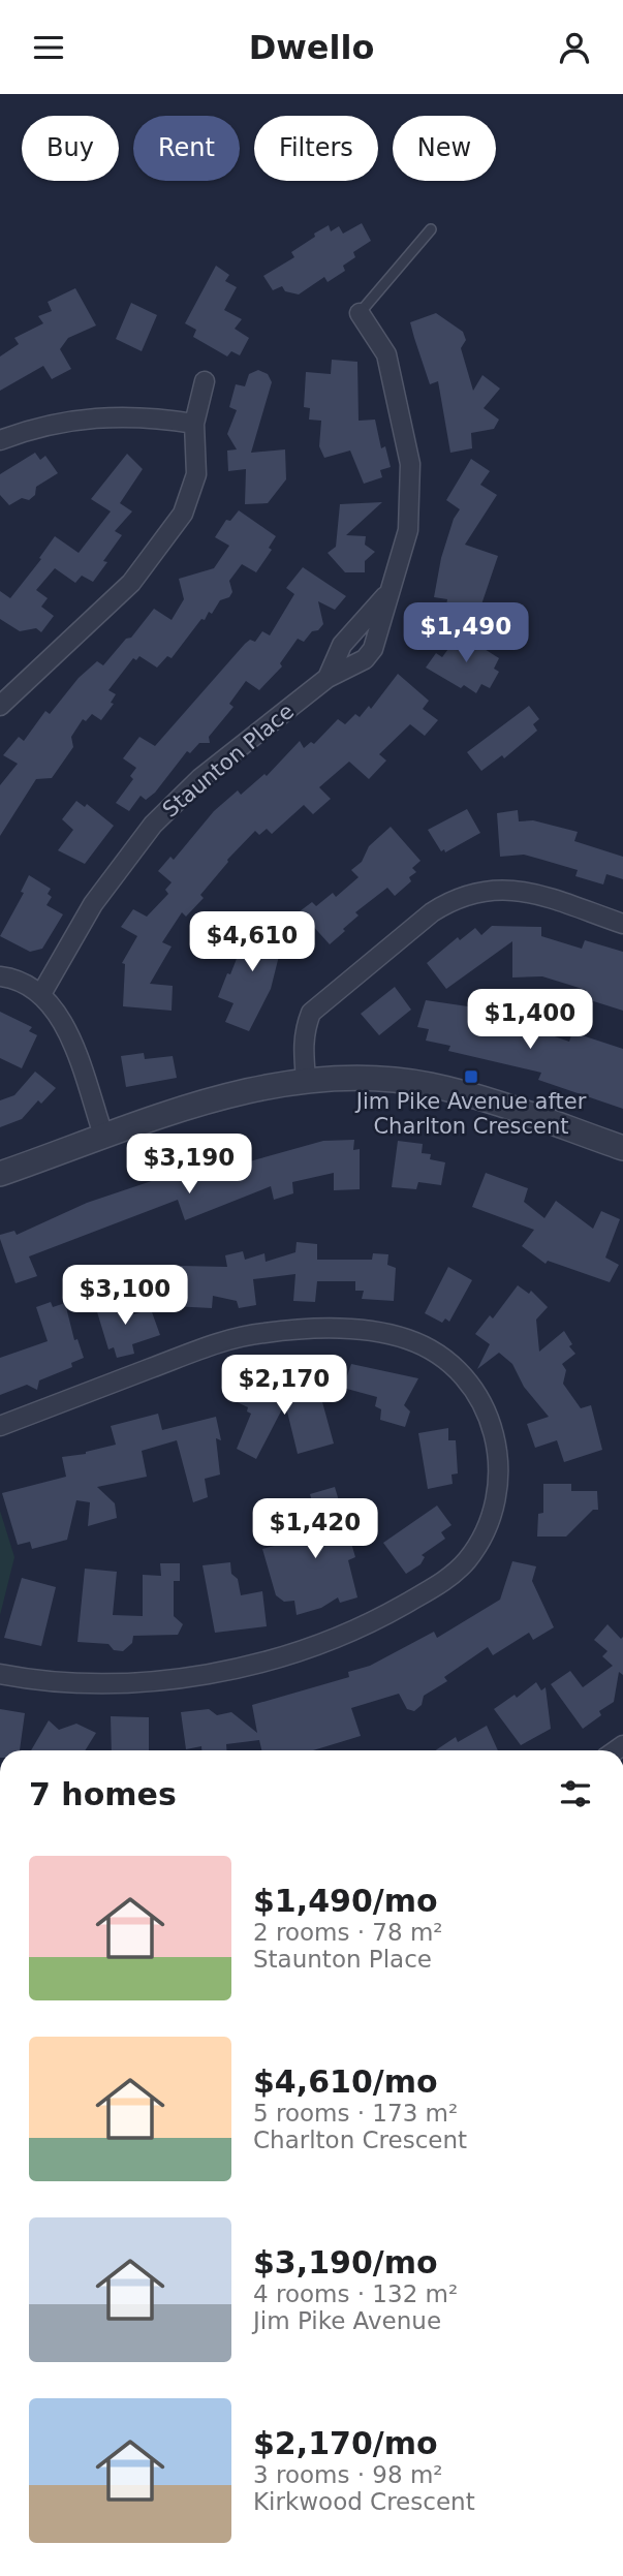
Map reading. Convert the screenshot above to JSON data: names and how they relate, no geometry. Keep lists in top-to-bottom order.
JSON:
{
  "streets": {
    "street": ["Staunton Place"]
  },
  "places": {
    "transit": ["Jim Pike Avenue after Charlton Crescent"]
  },
  "page": {
    "header": "Dwello",
    "chip": [
      "Buy",
      "Rent",
      "Filters",
      "New"
    ],
    "price": [
      "$1,490",
      "$4,610",
      "$1,400",
      "$3,190",
      "$3,100",
      "$2,170",
      "$1,420"
    ],
    "heading": "7 homes",
    "list": [
      {
        "name": "$1,490/mo",
        "note": "2 rooms · 78 m² · Staunton Place"
      },
      {
        "name": "$4,610/mo",
        "note": "5 rooms · 173 m² · Charlton Crescent"
      },
      {
        "name": "$3,190/mo",
        "note": "4 rooms · 132 m² · Jim Pike Avenue"
      },
      {
        "name": "$2,170/mo",
        "note": "3 rooms · 98 m² · Kirkwood Crescent"
      }
    ]
  }
}
